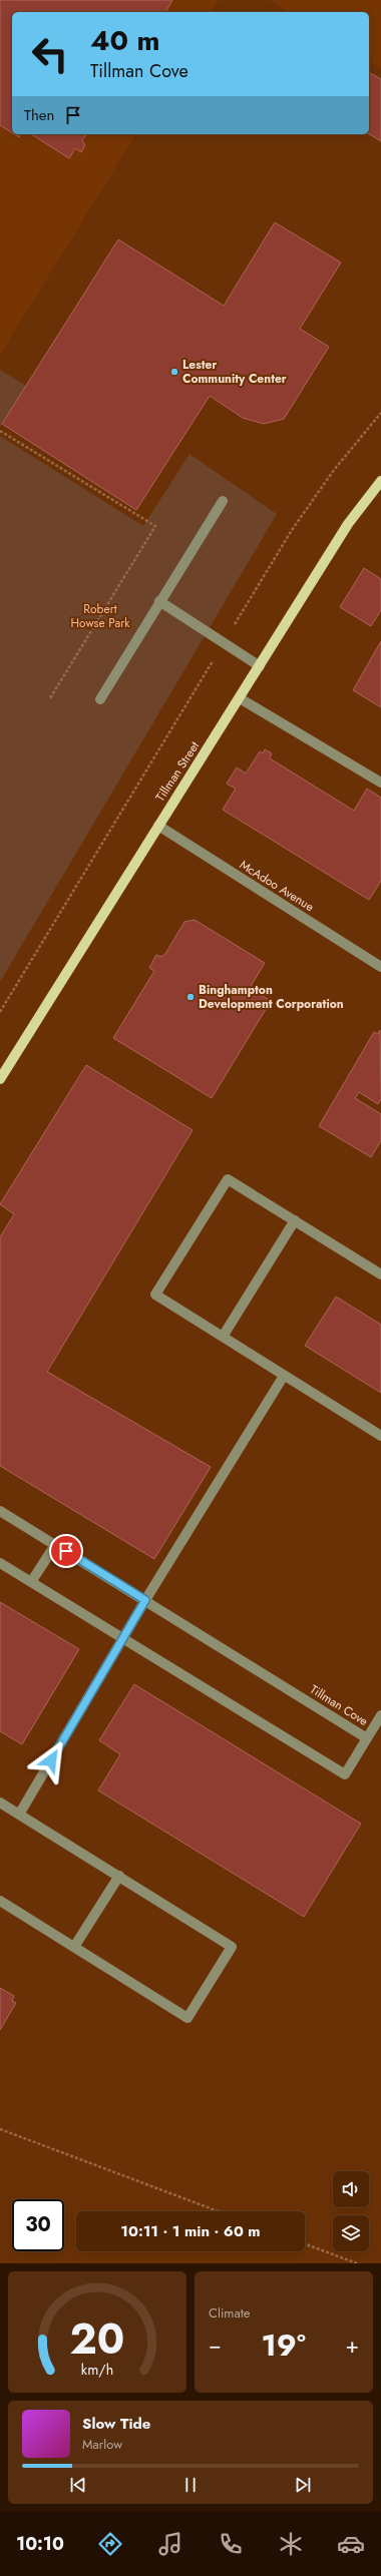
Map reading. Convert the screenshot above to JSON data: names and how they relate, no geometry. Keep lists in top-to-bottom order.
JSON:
{
  "streets": {
    "main road": ["Tillman Street"],
    "street": ["McAdoo Avenue", "Tillman Cove"]
  },
  "crossings": [
    ["Tillman Street", "McAdoo Avenue"]
  ],
  "parks": ["Robert Howse Park"],
  "places": ["Lester Community Center", "Binghampton Development Corporation"],
  "page": {
    "turn": ["40 m", "Tillman Cove"],
    "then": "Then",
    "limit": "30",
    "trip": "10:11 · 1 min · 60 m",
    "tile": "Climate",
    "heat": ["−", "19°", "+"],
    "song": ["Slow Tide", "Marlow"],
    "tabs": "10:10",
    "gauge": ["20", "km/h"]
  }
}
